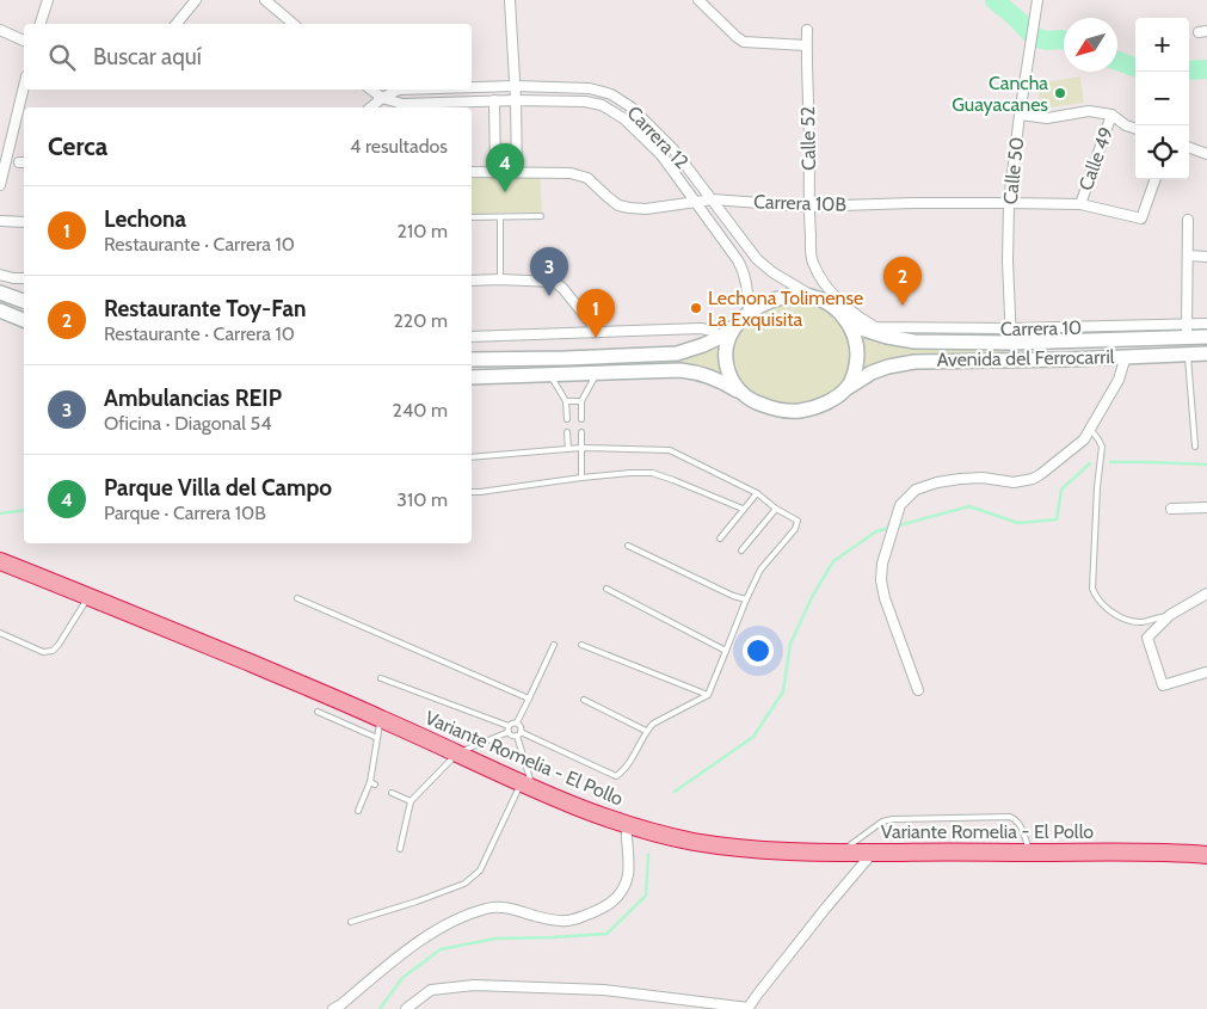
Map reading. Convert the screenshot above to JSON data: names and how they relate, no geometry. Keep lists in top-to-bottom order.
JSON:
{
  "streets": {
    "highway": ["Variante Romelia - El Pollo"],
    "main road": ["Avenida del Ferrocarril"],
    "street": [
      "Carrera 12",
      "Calle 52",
      "Calle 49",
      "Calle 50",
      "Carrera 10B",
      "Carrera 10"
    ]
  },
  "crossings": [
    ["Carrera 12", "Carrera 10B"],
    ["Carrera 12", "Avenida del Ferrocarril"],
    ["Calle 52", "Carrera 10B"],
    ["Calle 52", "Carrera 10"],
    ["Calle 49", "Carrera 10B"],
    ["Calle 50", "Carrera 10B"],
    ["Calle 50", "Carrera 10"],
    ["Calle 50", "Avenida del Ferrocarril"],
    ["Carrera 10", "Avenida del Ferrocarril"]
  ],
  "places": ["Cancha Guayacanes", "Lechona Tolimense La Exquisita"],
  "north": "bottom left",
  "page": {
    "map_buttons": ["+", "−"],
    "search": "Buscar aquí",
    "heading": ["Cerca", "4 resultados"],
    "pins": [
      "4",
      "3",
      "2",
      "1"
    ],
    "list": [
      {
        "mark": "1",
        "name": "Lechona",
        "note": "Restaurante · Carrera 10",
        "value": "210 m"
      },
      {
        "mark": "2",
        "name": "Restaurante Toy-Fan",
        "note": "Restaurante · Carrera 10",
        "value": "220 m"
      },
      {
        "mark": "3",
        "name": "Ambulancias REIP",
        "note": "Oficina · Diagonal 54",
        "value": "240 m"
      },
      {
        "mark": "4",
        "name": "Parque Villa del Campo",
        "note": "Parque · Carrera 10B",
        "value": "310 m"
      }
    ]
  }
}
